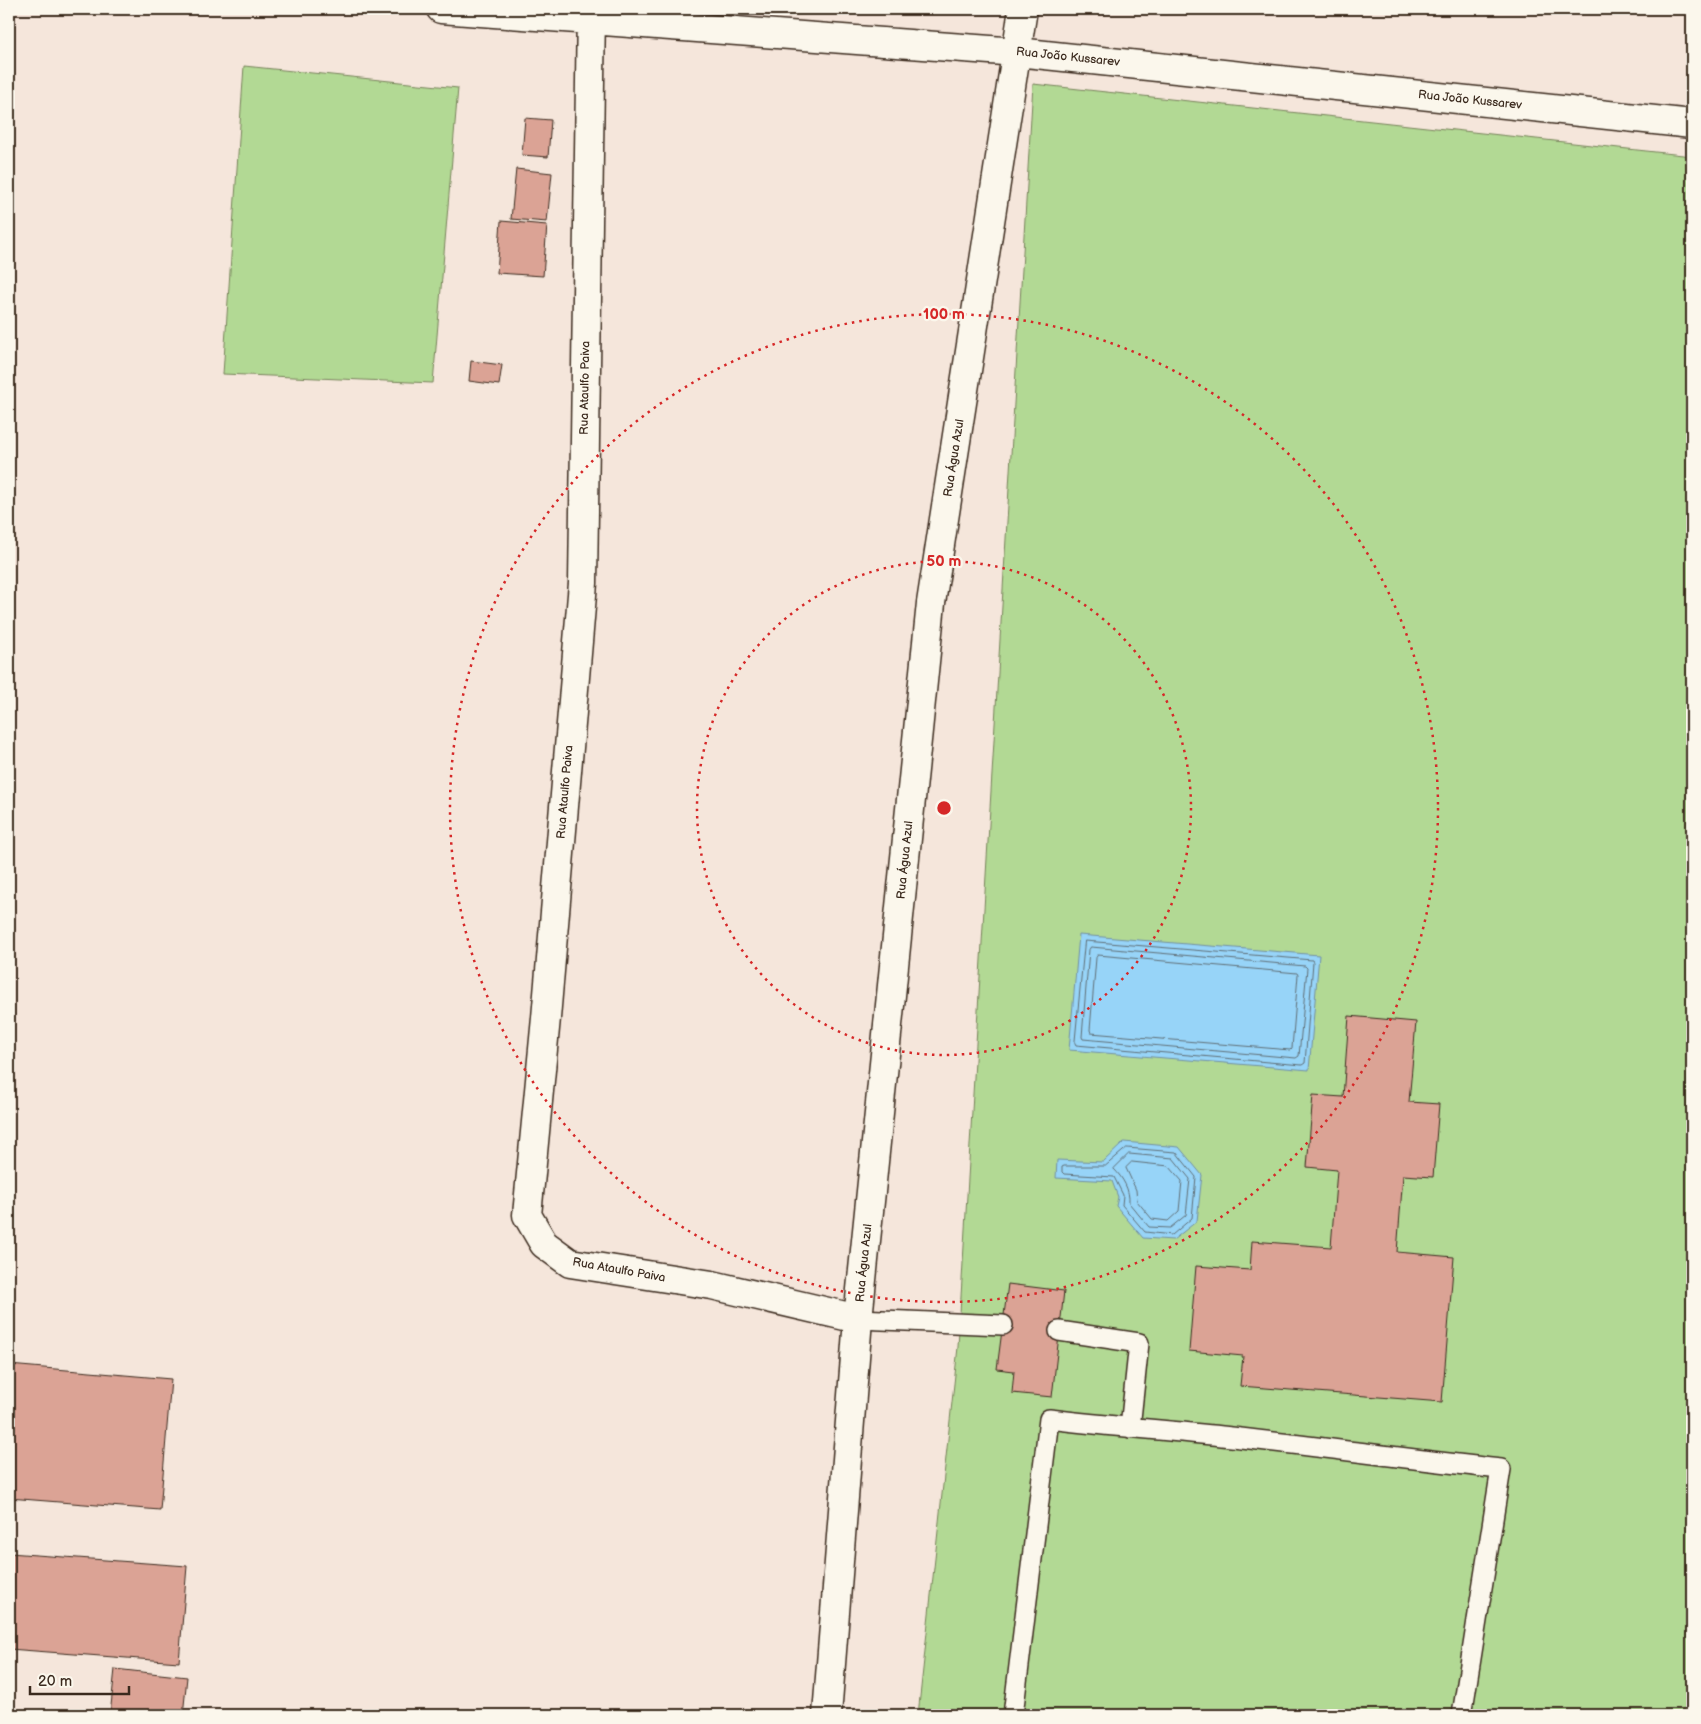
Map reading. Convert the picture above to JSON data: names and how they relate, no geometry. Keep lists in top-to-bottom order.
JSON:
{
  "streets": {
    "street": ["Rua João Kussarev", "Rua Ataulfo Paiva", "Rua Água Azul"]
  },
  "crossings": [
    ["Rua João Kussarev", "Rua Ataulfo Paiva"],
    ["Rua João Kussarev", "Rua Água Azul"],
    ["Rua Ataulfo Paiva", "Rua Água Azul"]
  ],
  "scale_bar": "20 m",
  "rings": ["100 m", "50 m"]
}
